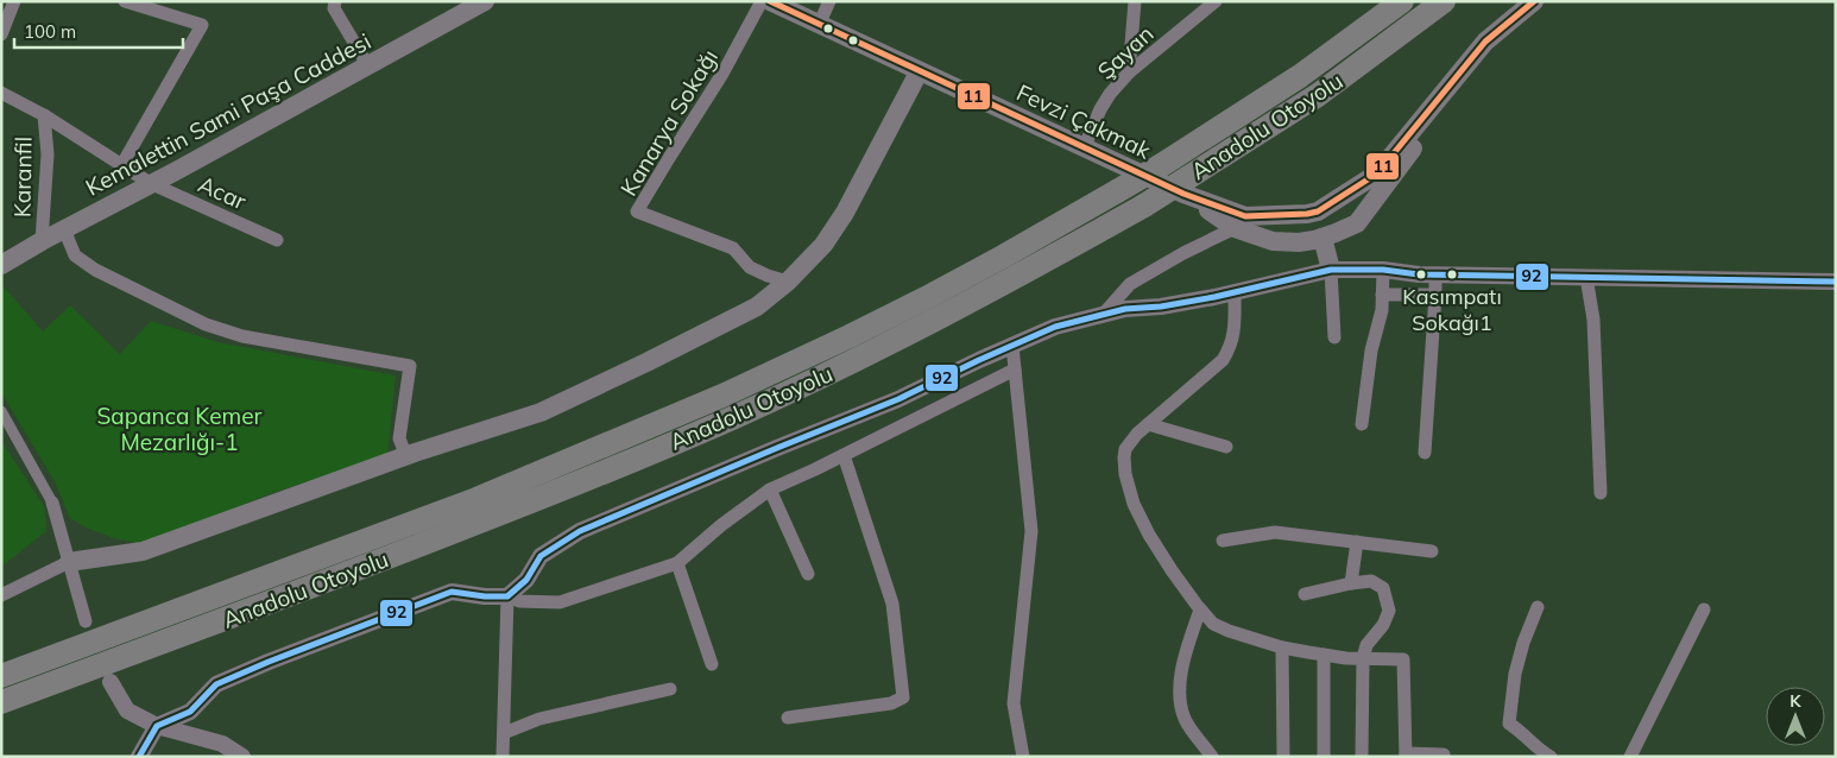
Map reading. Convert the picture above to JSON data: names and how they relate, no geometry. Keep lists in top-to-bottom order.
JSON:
{
  "streets": {
    "highway": ["Anadolu Otoyolu"],
    "main road": ["Kemalettin Sami Paşa Caddesi", "Fevzi Çakmak"],
    "street": [
      "Şayan",
      "Kanarya Sokağı",
      "Karanfil",
      "Acar"
    ]
  },
  "crossings": [
    ["Şayan", "Fevzi Çakmak"],
    ["Kemalettin Sami Paşa Caddesi", "Karanfil"],
    ["Kemalettin Sami Paşa Caddesi", "Acar"],
    ["Fevzi Çakmak", "Anadolu Otoyolu"],
    ["Karanfil", "Acar"]
  ],
  "parks": ["Sapanca Kemer Mezarlığı-1"],
  "places": ["Kasımpatı Sokağı1"],
  "lines": ["transit line 11", "transit line 92"],
  "scale_bar": "100 m",
  "north": "top"
}
